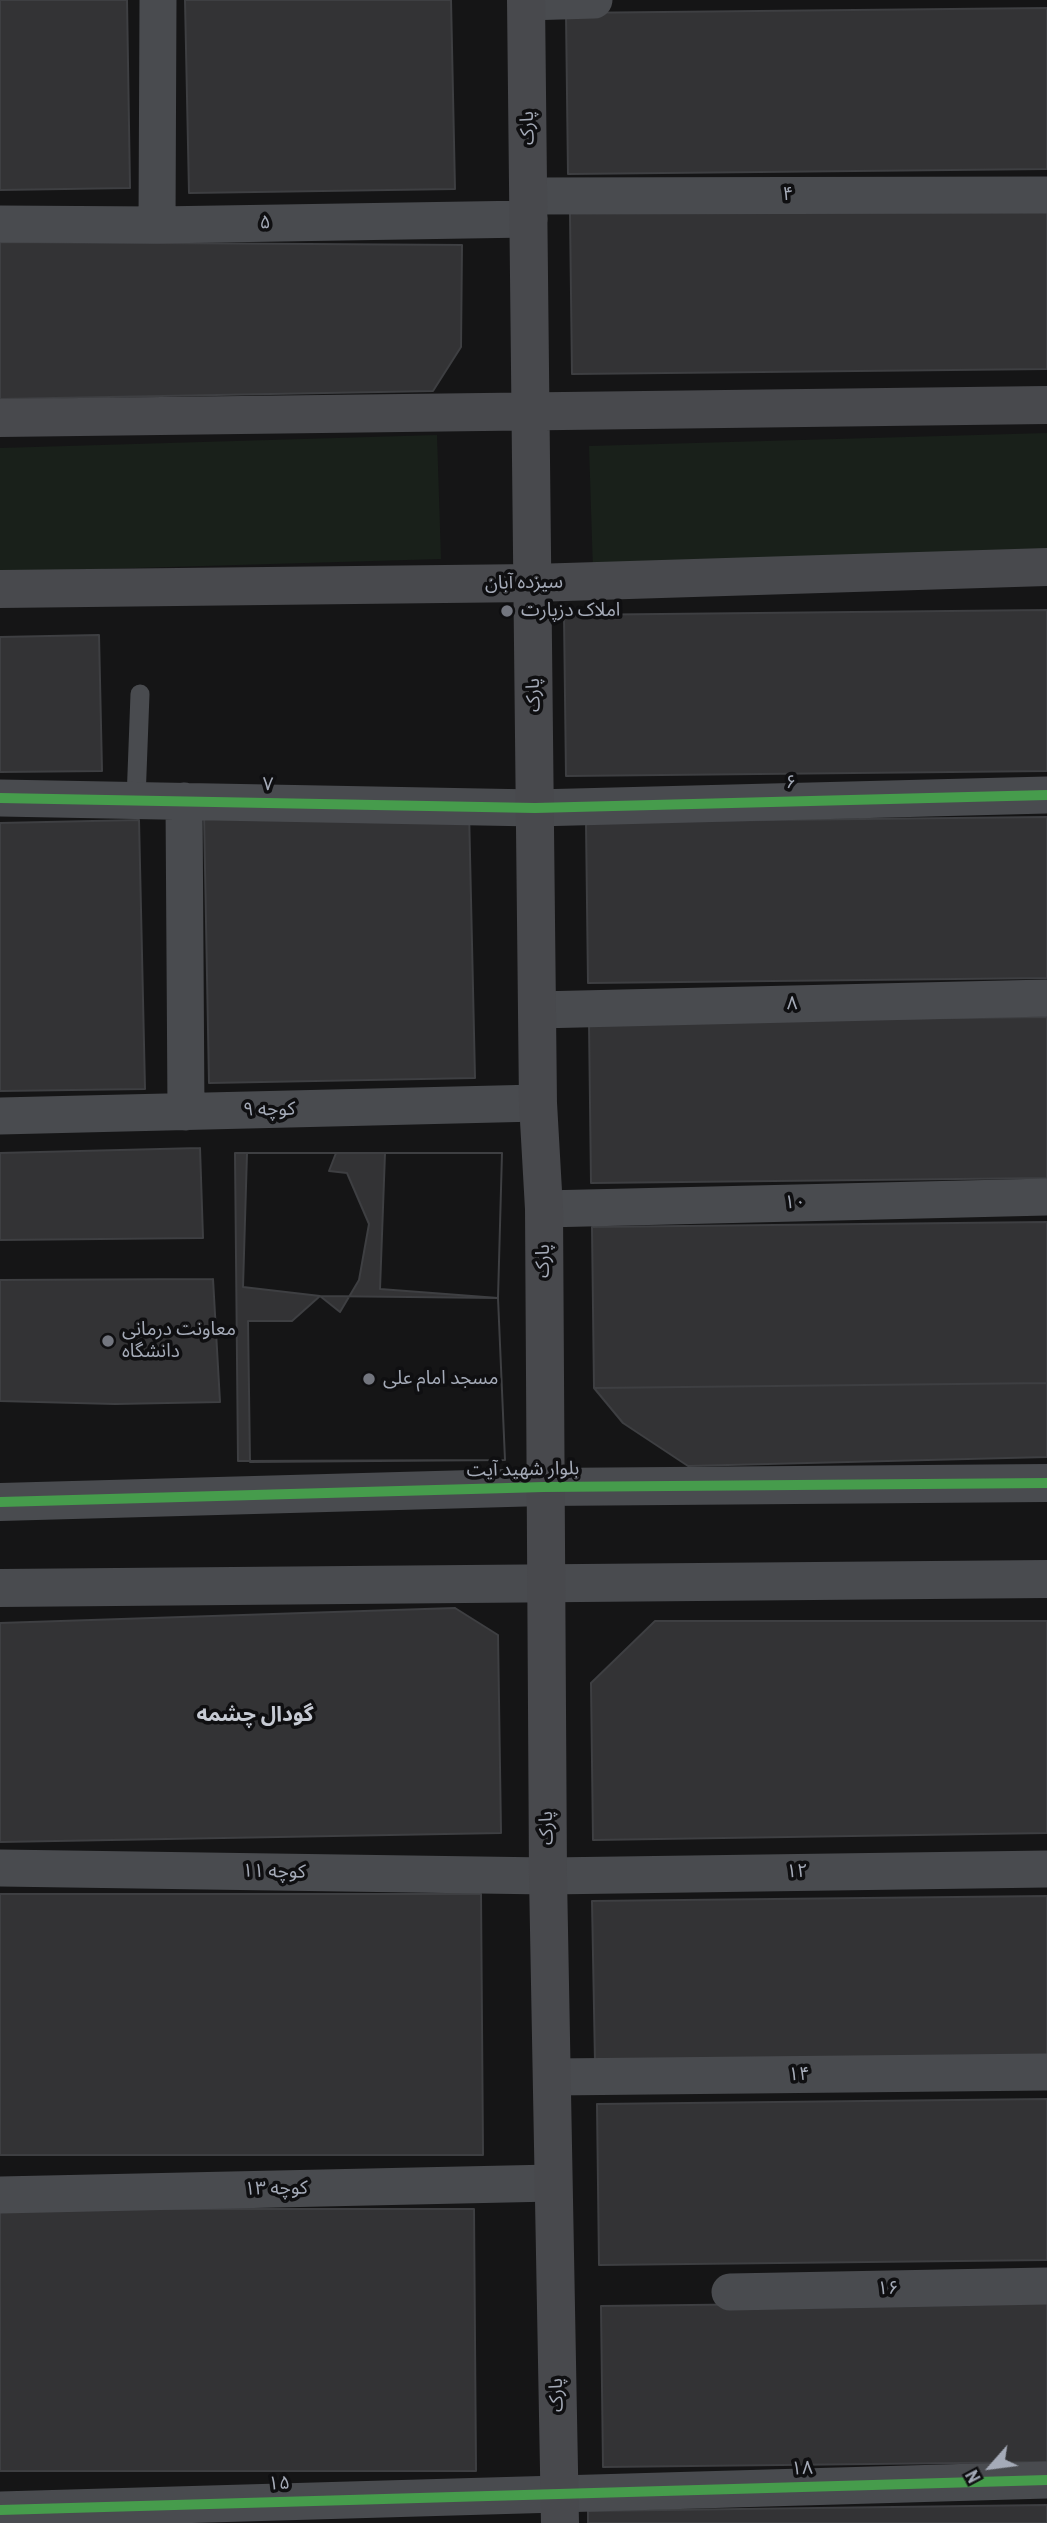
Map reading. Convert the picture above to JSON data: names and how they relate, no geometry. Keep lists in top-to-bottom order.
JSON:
{
  "streets": {
    "main road": ["پارک", "سیزده آبان"],
    "street": [
      "۴",
      "۵",
      "۶",
      "۷",
      "۸",
      "کوچه ۹",
      "۱۰",
      "بلوار شهید آیت",
      "کوچه ۱۱",
      "۱۲",
      "۱۴",
      "کوچه ۱۳",
      "۱۶",
      "۱۸",
      "۱۵"
    ]
  },
  "crossings": [
    ["پارک", "۴"],
    ["پارک", "۵"],
    ["پارک", "سیزده آبان"],
    ["پارک", "۶"],
    ["پارک", "۷"],
    ["پارک", "۸"],
    ["پارک", "کوچه ۹"],
    ["پارک", "۱۰"],
    ["پارک", "بلوار شهید آیت"],
    ["پارک", "کوچه ۱۱"],
    ["پارک", "۱۲"],
    ["پارک", "۱۴"],
    ["پارک", "کوچه ۱۳"],
    ["پارک", "۱۸"],
    ["پارک", "۱۵"],
    ["۴", "۵"],
    ["۶", "۷"],
    ["کوچه ۱۱", "۱۲"],
    ["۱۸", "۱۵"]
  ],
  "districts": ["گودال چشمه"],
  "places": ["املاک دزپارت", "معاونت درمانی دانشگاه", "مسجد امام علی"],
  "north": "bottom left"
}
